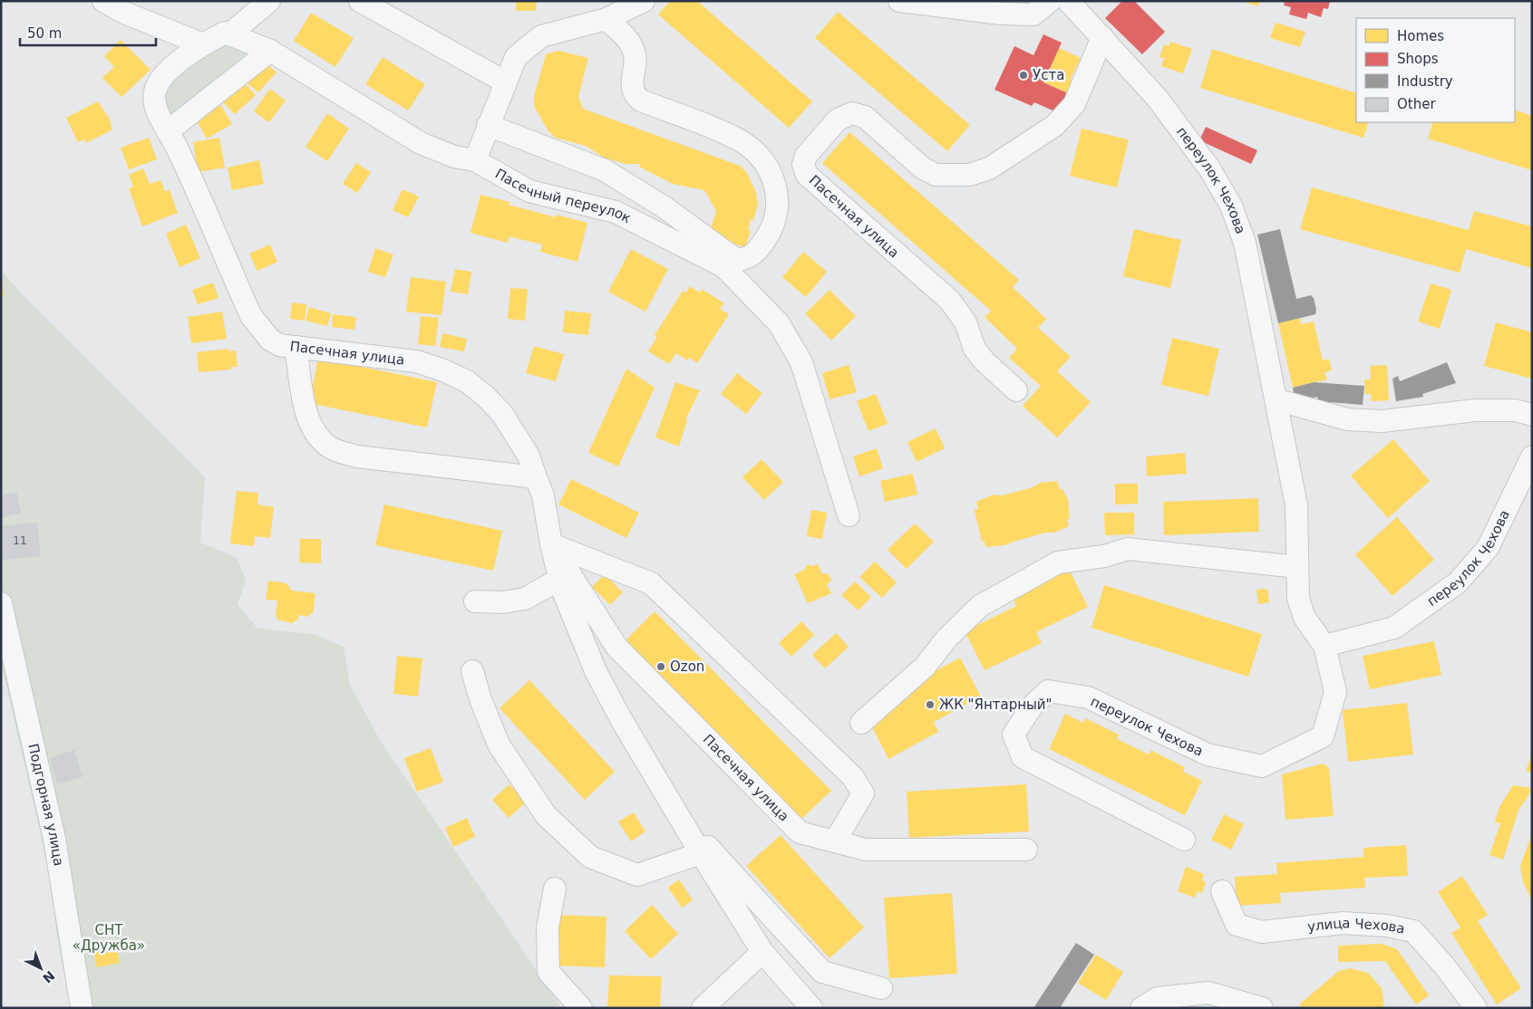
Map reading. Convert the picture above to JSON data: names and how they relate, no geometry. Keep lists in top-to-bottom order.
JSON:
{
  "streets": {
    "street": [
      "переулок Чехова",
      "Пасечный переулок",
      "Пасечная улица",
      "Подгорная улица",
      "улица Чехова"
    ]
  },
  "crossings": [
    ["переулок Чехова", "Пасечная улица"],
    ["Пасечный переулок", "Пасечная улица"]
  ],
  "parks": ["СНТ «Дружба»"],
  "places": ["Уста", "Ozon", "ЖК \"Янтарный\""],
  "house_numbers": ["11"],
  "legend": [
    "Homes",
    "Shops",
    "Industry",
    "Other"
  ],
  "scale_bar": "50 m",
  "north": "bottom right"
}
